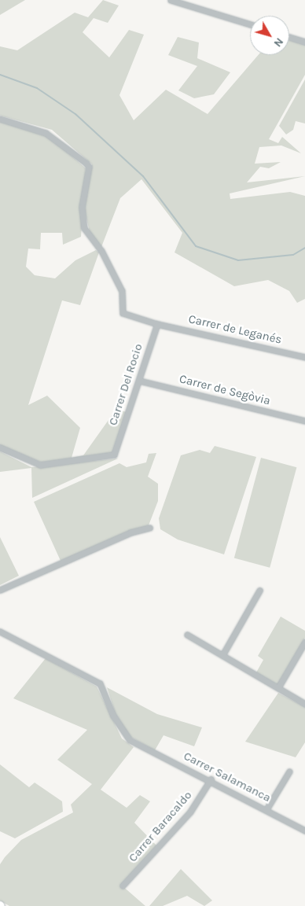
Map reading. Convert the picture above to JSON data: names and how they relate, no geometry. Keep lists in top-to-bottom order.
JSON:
{
  "streets": {
    "street": [
      "Carrer de Leganés",
      "Carrer Del Rocio",
      "Carrer de Segòvia",
      "Carrer Salamanca",
      "Carrer Baracaldo"
    ]
  },
  "crossings": [
    ["Carrer de Leganés", "Carrer Del Rocio"],
    ["Carrer Del Rocio", "Carrer de Segòvia"],
    ["Carrer Salamanca", "Carrer Baracaldo"]
  ],
  "north": "bottom right"
}
